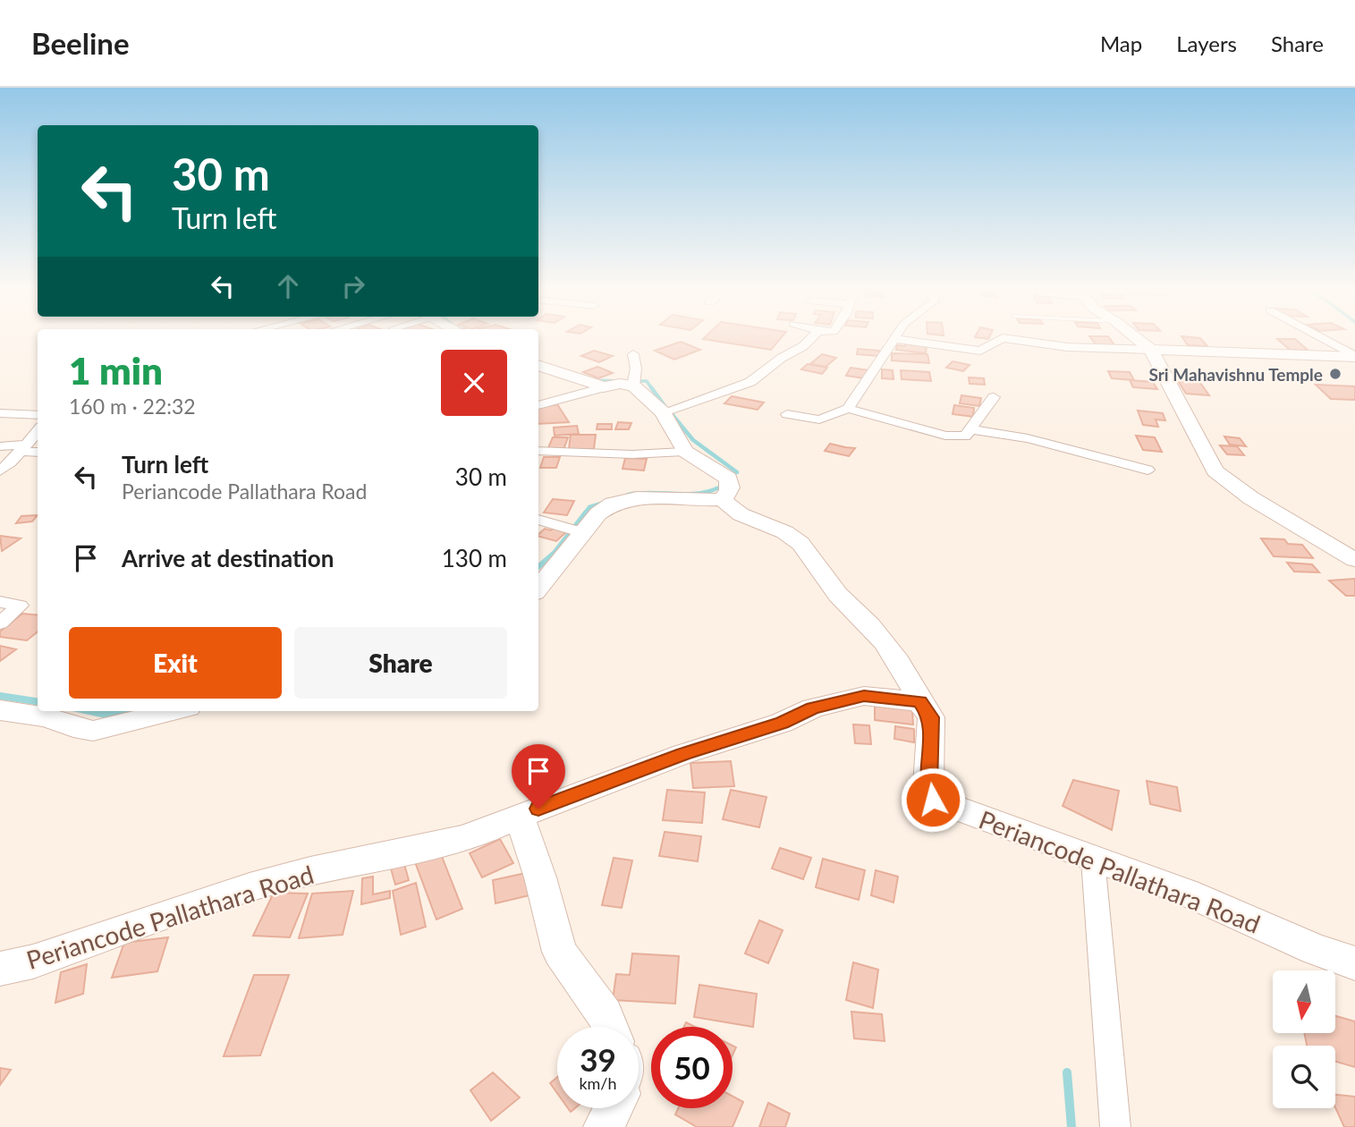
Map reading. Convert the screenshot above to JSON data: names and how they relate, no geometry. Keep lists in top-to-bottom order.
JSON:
{
  "streets": {
    "street": ["Periancode Pallathara Road"]
  },
  "places": ["Sri Mahavishnu Temple"],
  "north": "bottom",
  "page": {
    "header": "Beeline",
    "nav": ["Map", "Layers", "Share"],
    "turn": ["30 m", "Turn left"],
    "heading": ["1 min", "160 m · 22:32"],
    "list": [
      {
        "name": "Turn left",
        "note": "Periancode Pallathara Road",
        "value": "30 m"
      },
      {
        "name": "Arrive at destination",
        "value": "130 m"
      }
    ],
    "buttons": ["Exit", "Share"],
    "speed": "39 km/h",
    "limit": "50"
  }
}
